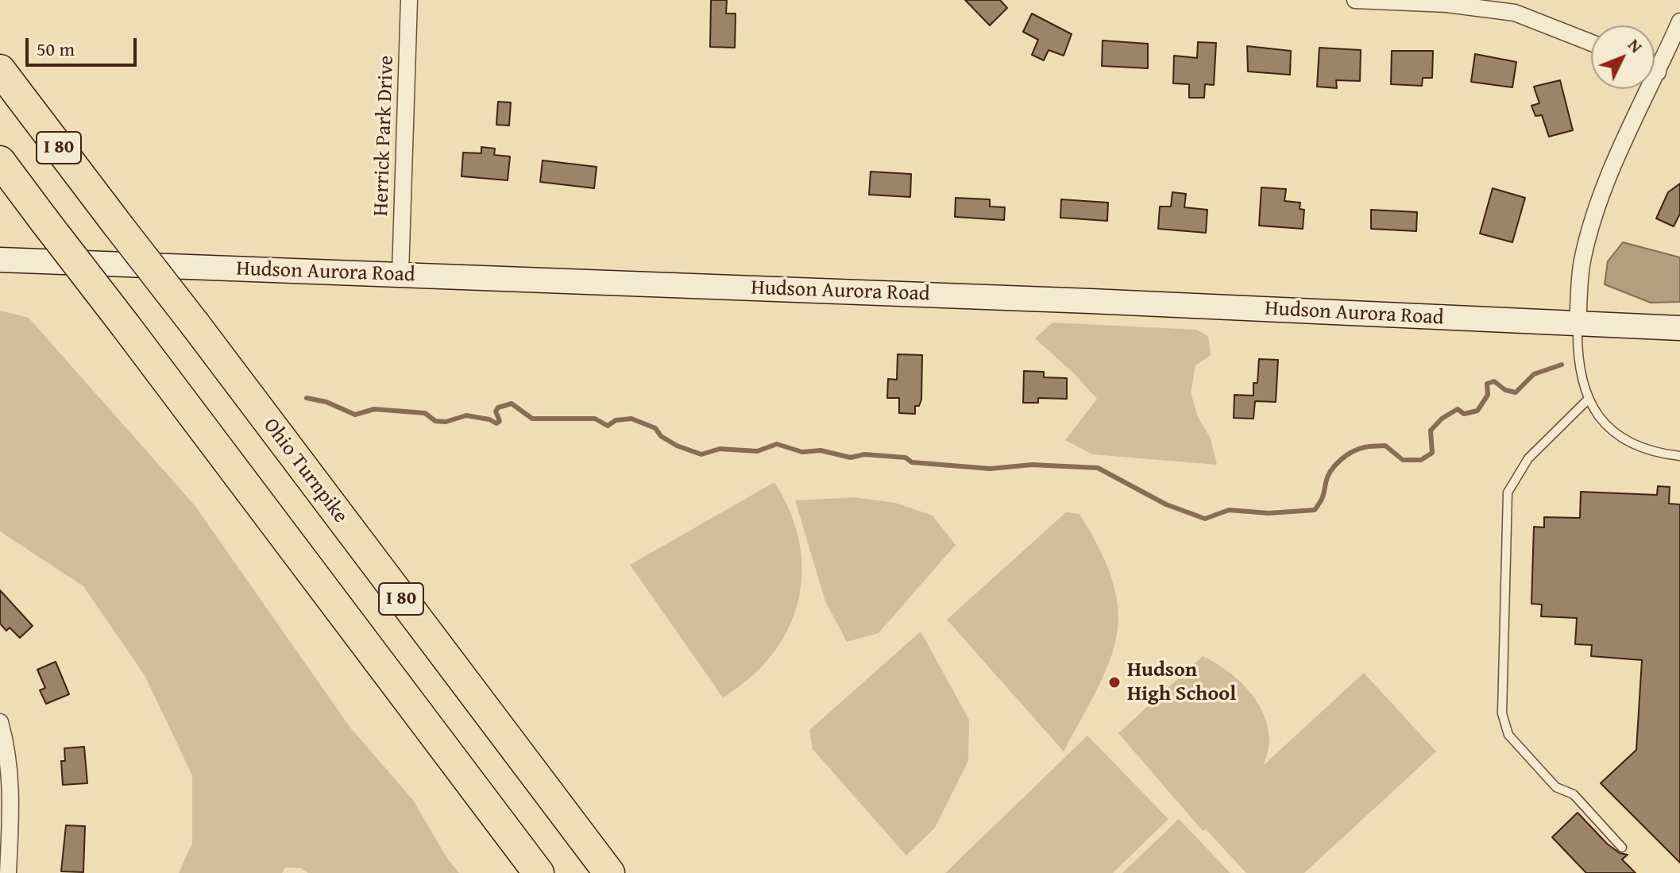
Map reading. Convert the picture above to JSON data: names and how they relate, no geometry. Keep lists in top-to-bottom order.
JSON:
{
  "streets": {
    "highway": ["I 80", "Ohio Turnpike"],
    "street": ["Herrick Park Drive", "Hudson Aurora Road"]
  },
  "crossings": [
    ["Herrick Park Drive", "Hudson Aurora Road"]
  ],
  "places": ["Hudson High School"],
  "scale_bar": "50 m",
  "north": "top right"
}
